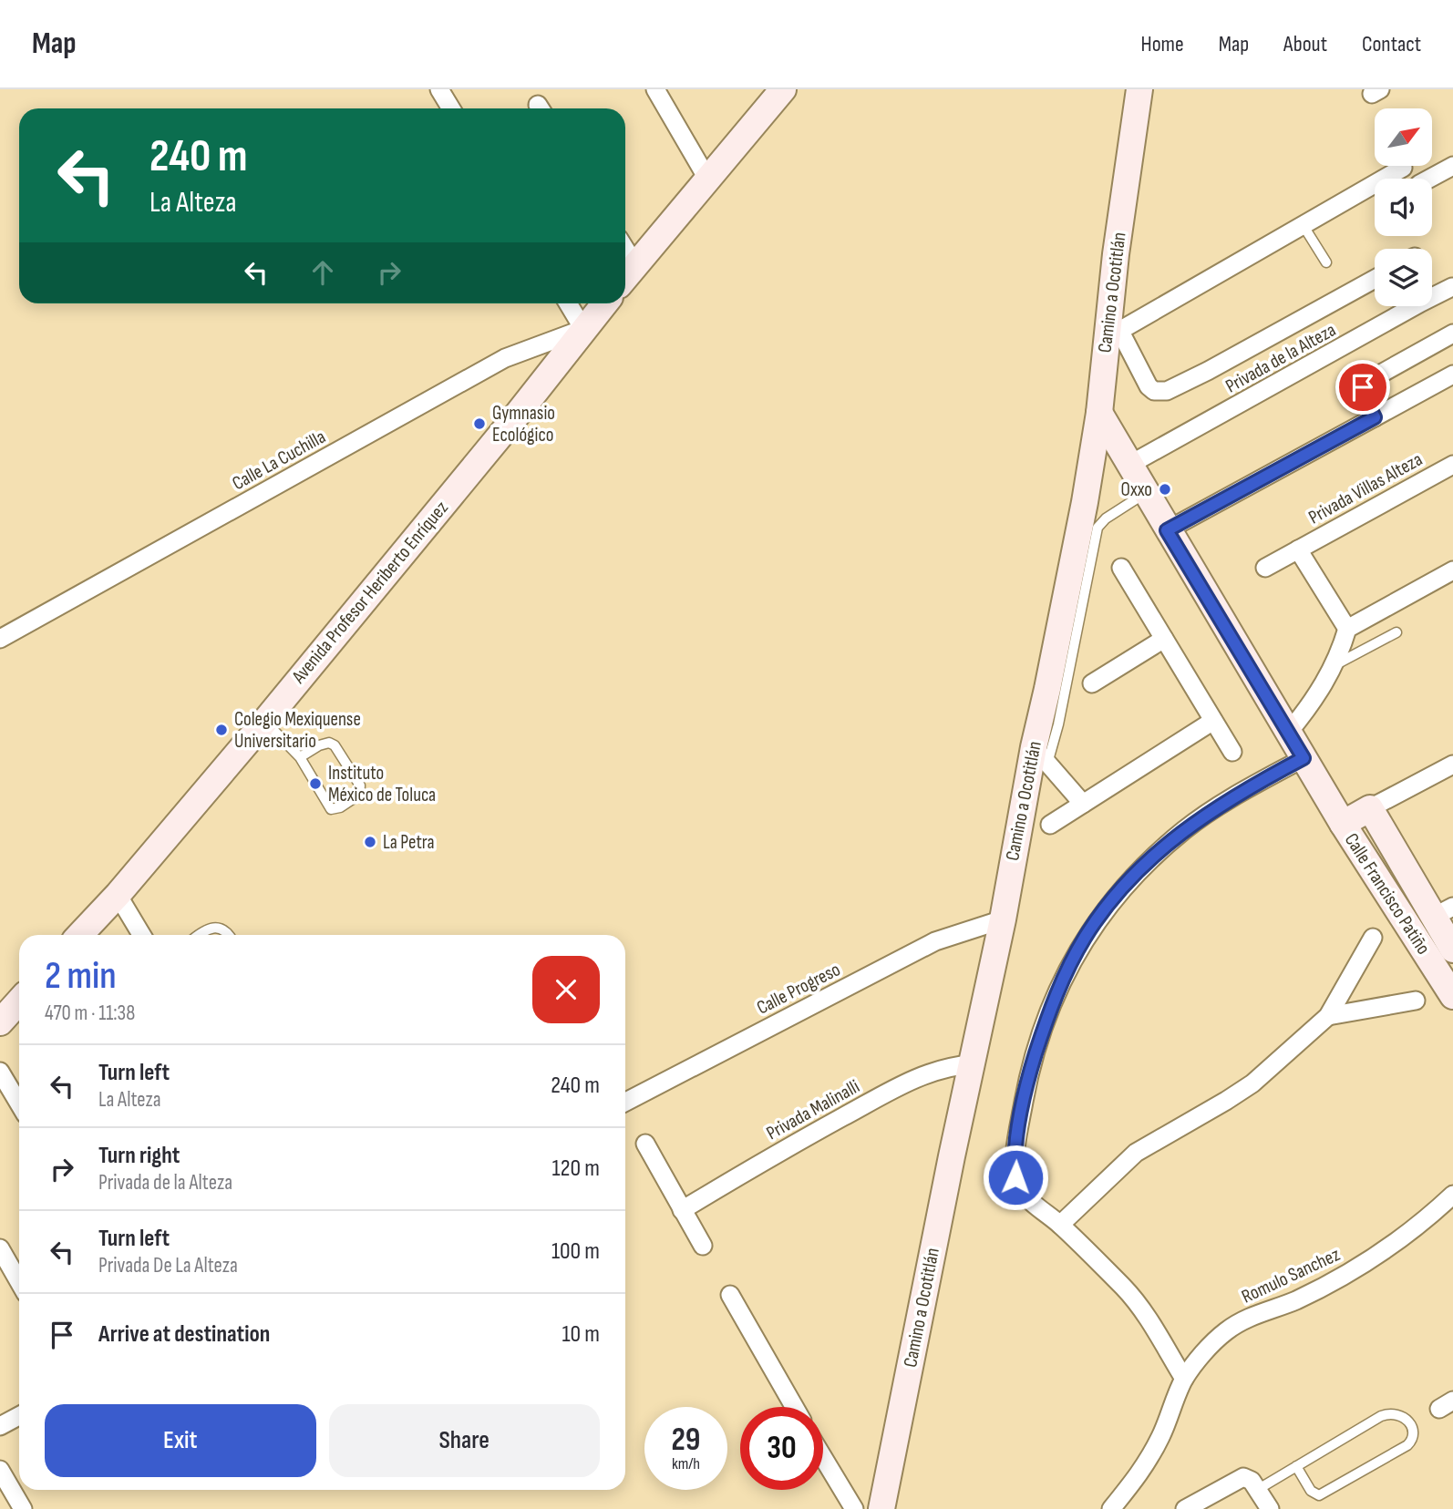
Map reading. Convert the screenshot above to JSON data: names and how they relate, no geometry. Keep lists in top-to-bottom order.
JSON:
{
  "streets": {
    "main road": ["Camino a Ocotitlán", "Avenida Profesor Heriberto Enríquez", "Calle Francisco Patiño"],
    "street": [
      "Privada de la Alteza",
      "Calle La Cuchilla",
      "Privada Villas Alteza",
      "Calle Progreso",
      "Privada Malinalli",
      "Romulo Sanchez"
    ]
  },
  "crossings": [
    ["Camino a Ocotitlán", "Calle Francisco Patiño"],
    ["Camino a Ocotitlán", "Calle Progreso"],
    ["Camino a Ocotitlán", "Privada Malinalli"],
    ["Privada de la Alteza", "Calle Francisco Patiño"],
    ["Calle La Cuchilla", "Avenida Profesor Heriberto Enríquez"]
  ],
  "places": [
    "Gymnasio Ecológico",
    "Oxxo",
    "Colegio Mexiquense Universitario",
    "Instituto México de Toluca",
    "La Petra"
  ],
  "north": "top right",
  "page": {
    "header": "Map",
    "nav": [
      "Home",
      "Map",
      "About",
      "Contact"
    ],
    "turn": ["240 m", "La Alteza"],
    "heading": ["2 min", "470 m · 11:38"],
    "list": [
      {
        "name": "Turn left",
        "note": "La Alteza",
        "value": "240 m"
      },
      {
        "name": "Turn right",
        "note": "Privada de la Alteza",
        "value": "120 m"
      },
      {
        "name": "Turn left",
        "note": "Privada De La Alteza",
        "value": "100 m"
      },
      {
        "name": "Arrive at destination",
        "value": "10 m"
      }
    ],
    "buttons": ["Exit", "Share"],
    "speed": "29 km/h",
    "limit": "30"
  }
}
